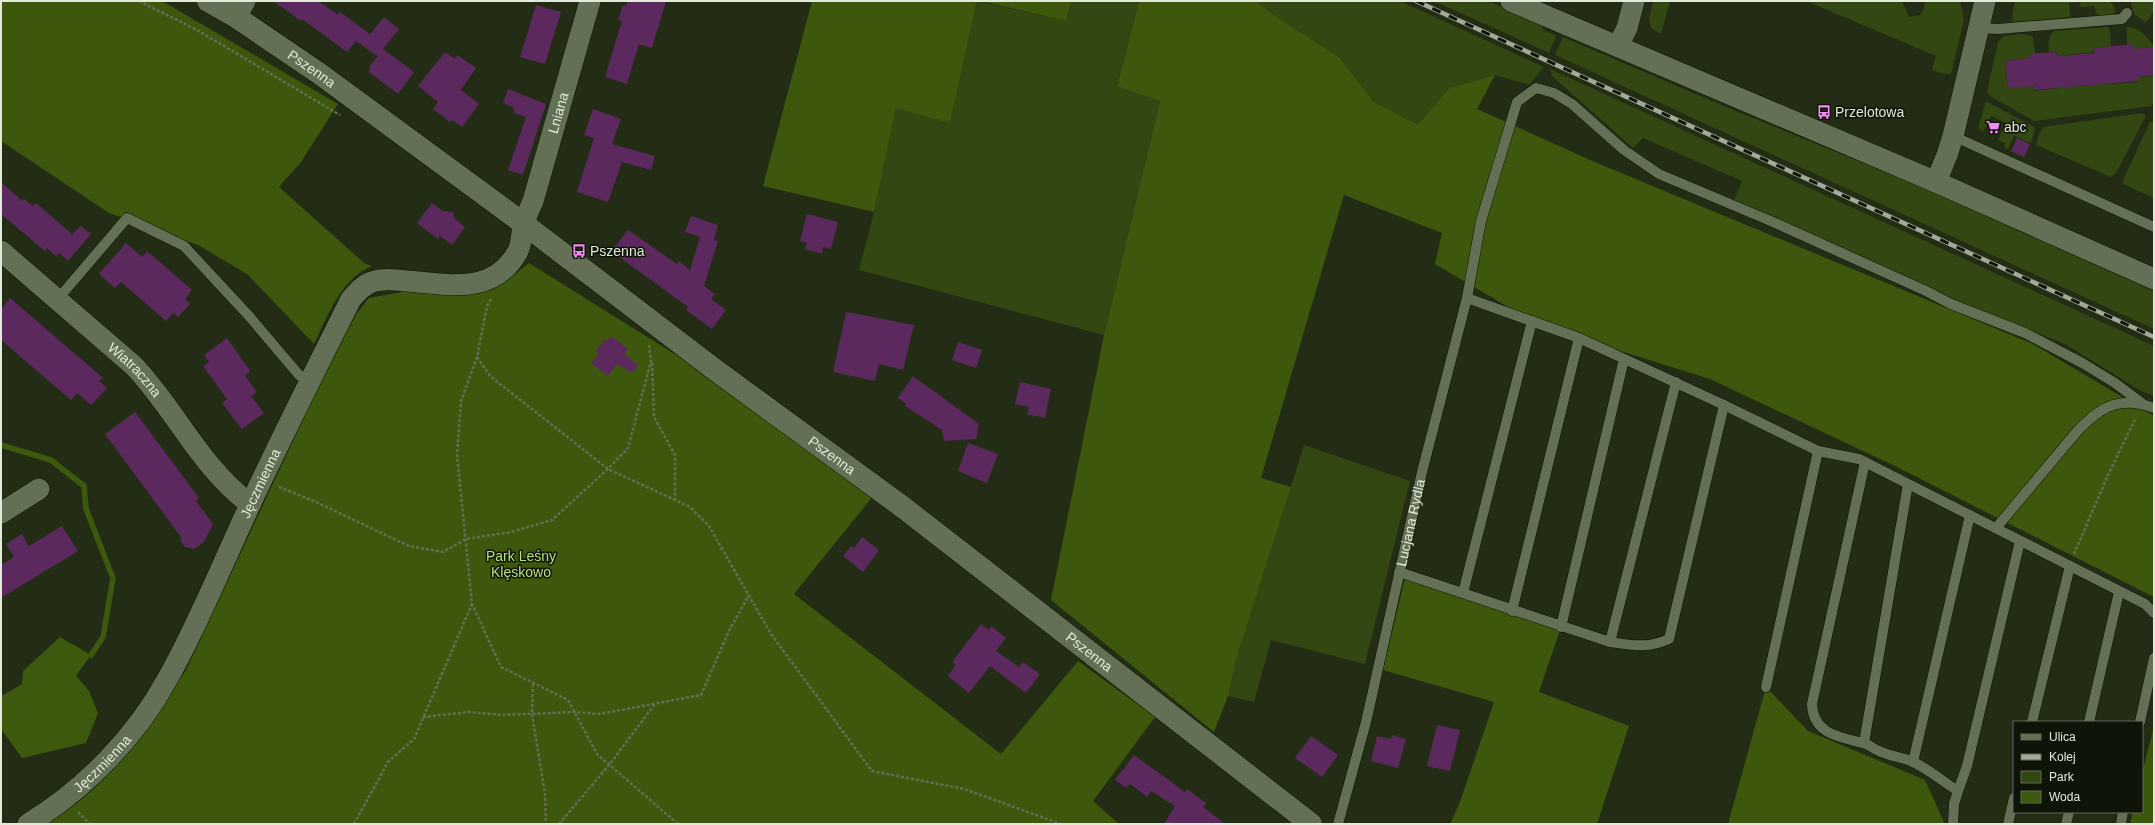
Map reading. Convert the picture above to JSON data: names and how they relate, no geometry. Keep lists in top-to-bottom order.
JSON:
{
  "streets": {
    "street": [
      "Pszenna",
      "Lniana",
      "Wiatraczna",
      "Jęczmienna"
    ],
    "lane": ["Lucjana Rydla"]
  },
  "crossings": [
    ["Pszenna", "Lniana"],
    ["Pszenna", "Jęczmienna"],
    ["Lniana", "Jęczmienna"],
    ["Wiatraczna", "Jęczmienna"]
  ],
  "parks": ["Park Leśny Klęskowo"],
  "places": {
    "bus stop": ["Przelotowa", "Pszenna"],
    "supermarket": ["abc"]
  },
  "legend": [
    "Ulica",
    "Kolej",
    "Park",
    "Woda"
  ]
}
